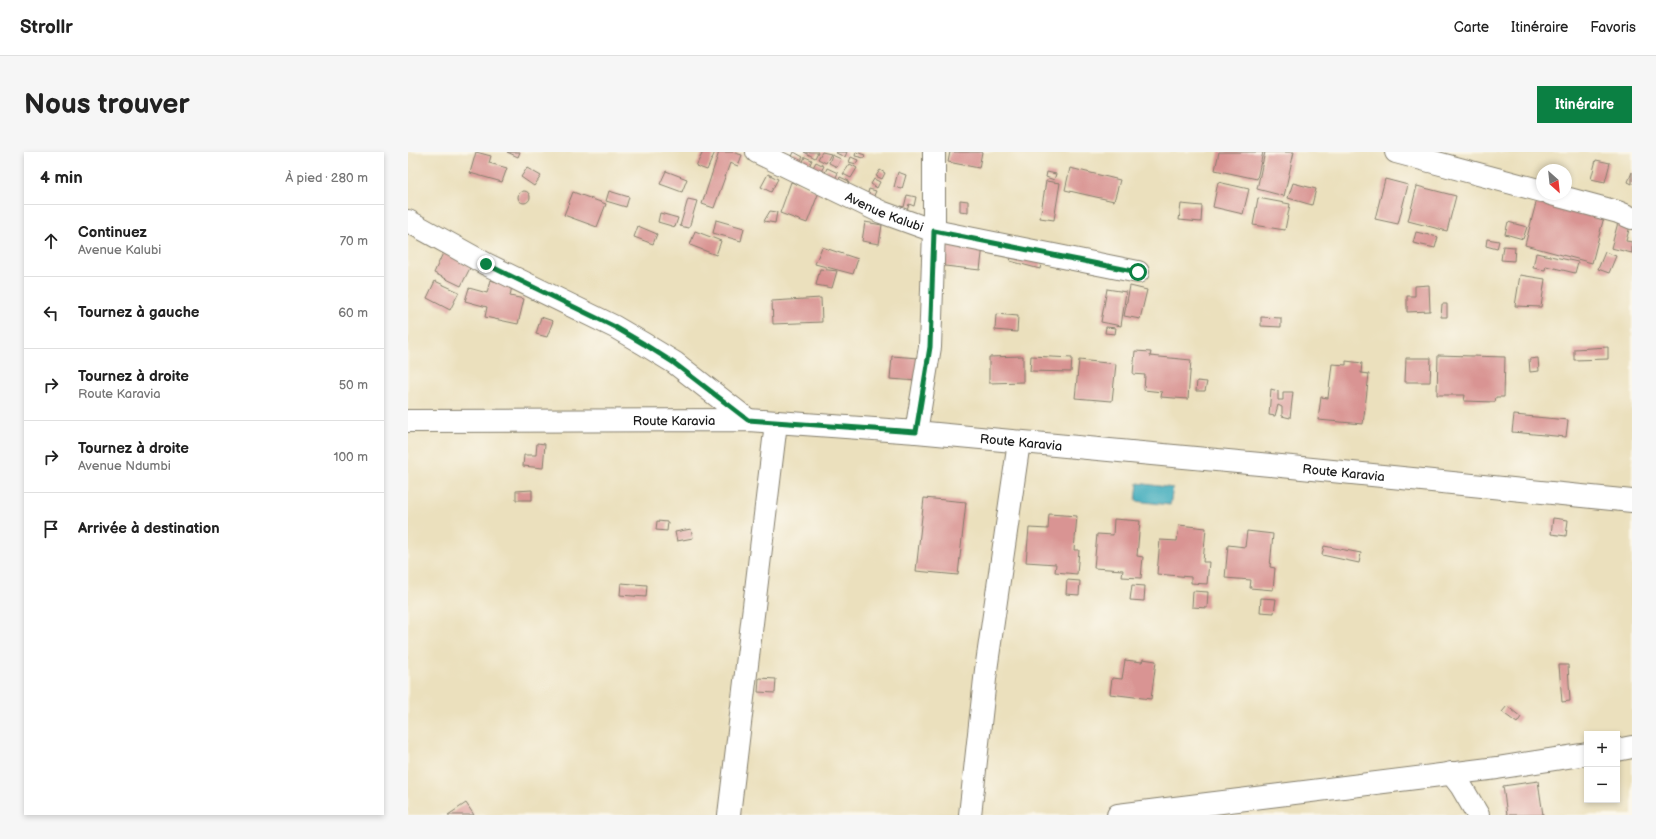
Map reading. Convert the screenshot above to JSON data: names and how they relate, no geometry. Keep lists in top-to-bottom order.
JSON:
{
  "streets": {
    "street": ["Avenue Kalubi", "Route Karavia"]
  },
  "north": "bottom right",
  "page": {
    "header": "Strollr",
    "nav": ["Carte", "Itinéraire", "Favoris"],
    "buttons": "Itinéraire",
    "title": "Nous trouver",
    "heading": ["4 min", "À pied · 280 m"],
    "list": [
      ["Continuez", "Avenue Kalubi", "70 m"],
      ["Tournez à gauche", "60 m"],
      ["Tournez à droite", "Route Karavia", "50 m"],
      ["Tournez à droite", "Avenue Ndumbi", "100 m"],
      "Arrivée à destination"
    ],
    "map_buttons": ["+", "−"]
  }
}
